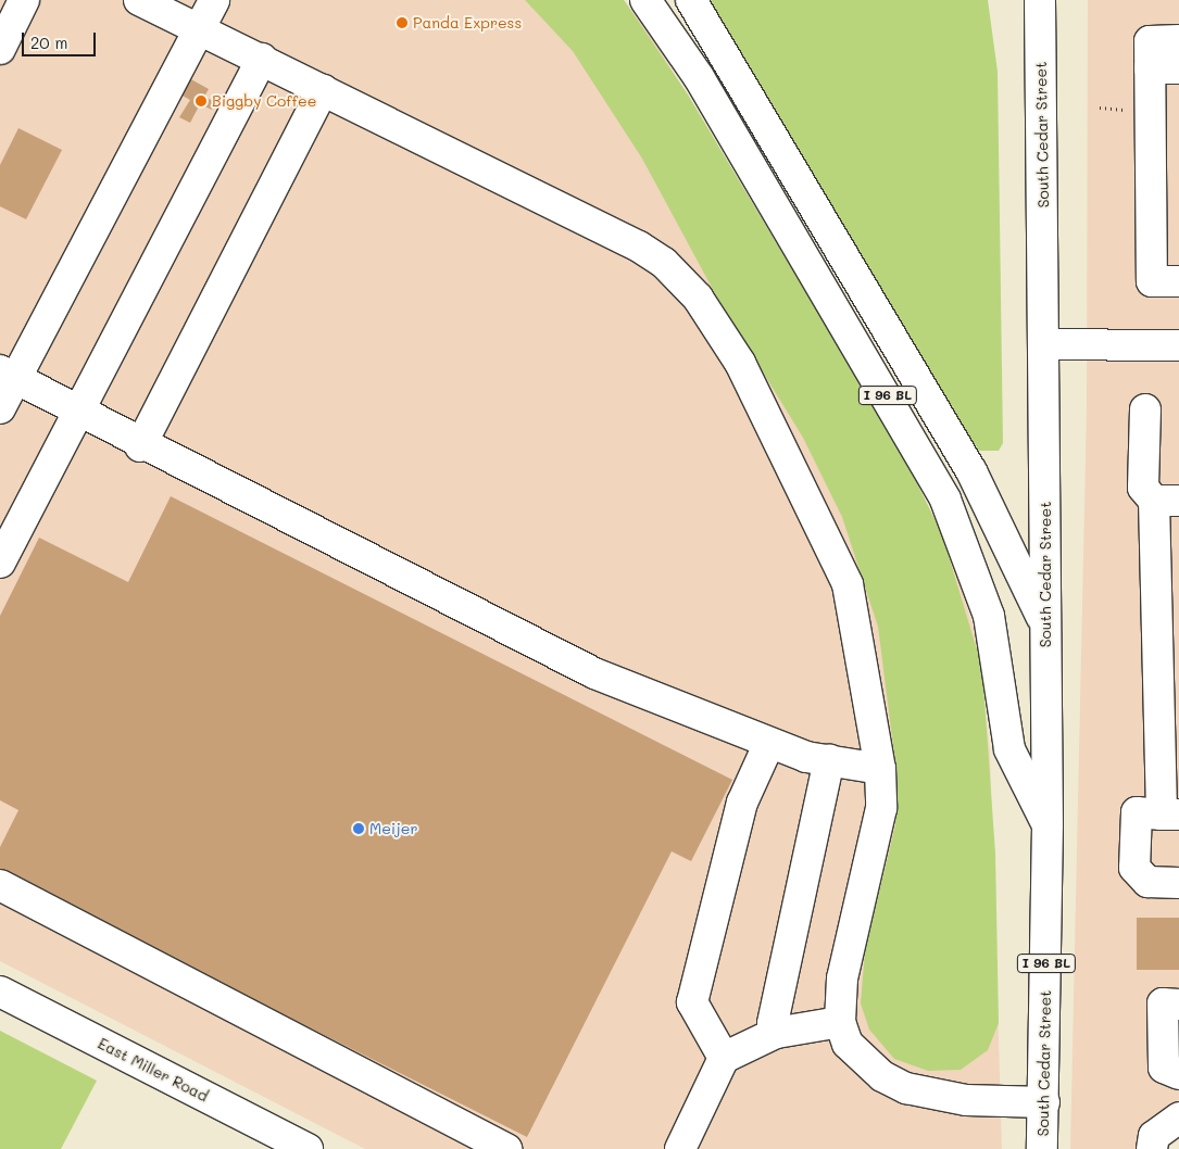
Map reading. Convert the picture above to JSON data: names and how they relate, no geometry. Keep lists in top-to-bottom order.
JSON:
{
  "streets": {
    "main road": ["South Cedar Street", "I 96 BL", "East Miller Road"]
  },
  "crossings": [
    ["South Cedar Street", "I 96 BL"]
  ],
  "places": ["Panda Express", "Biggby Coffee", "Meijer"],
  "scale_bar": "20 m"
}
